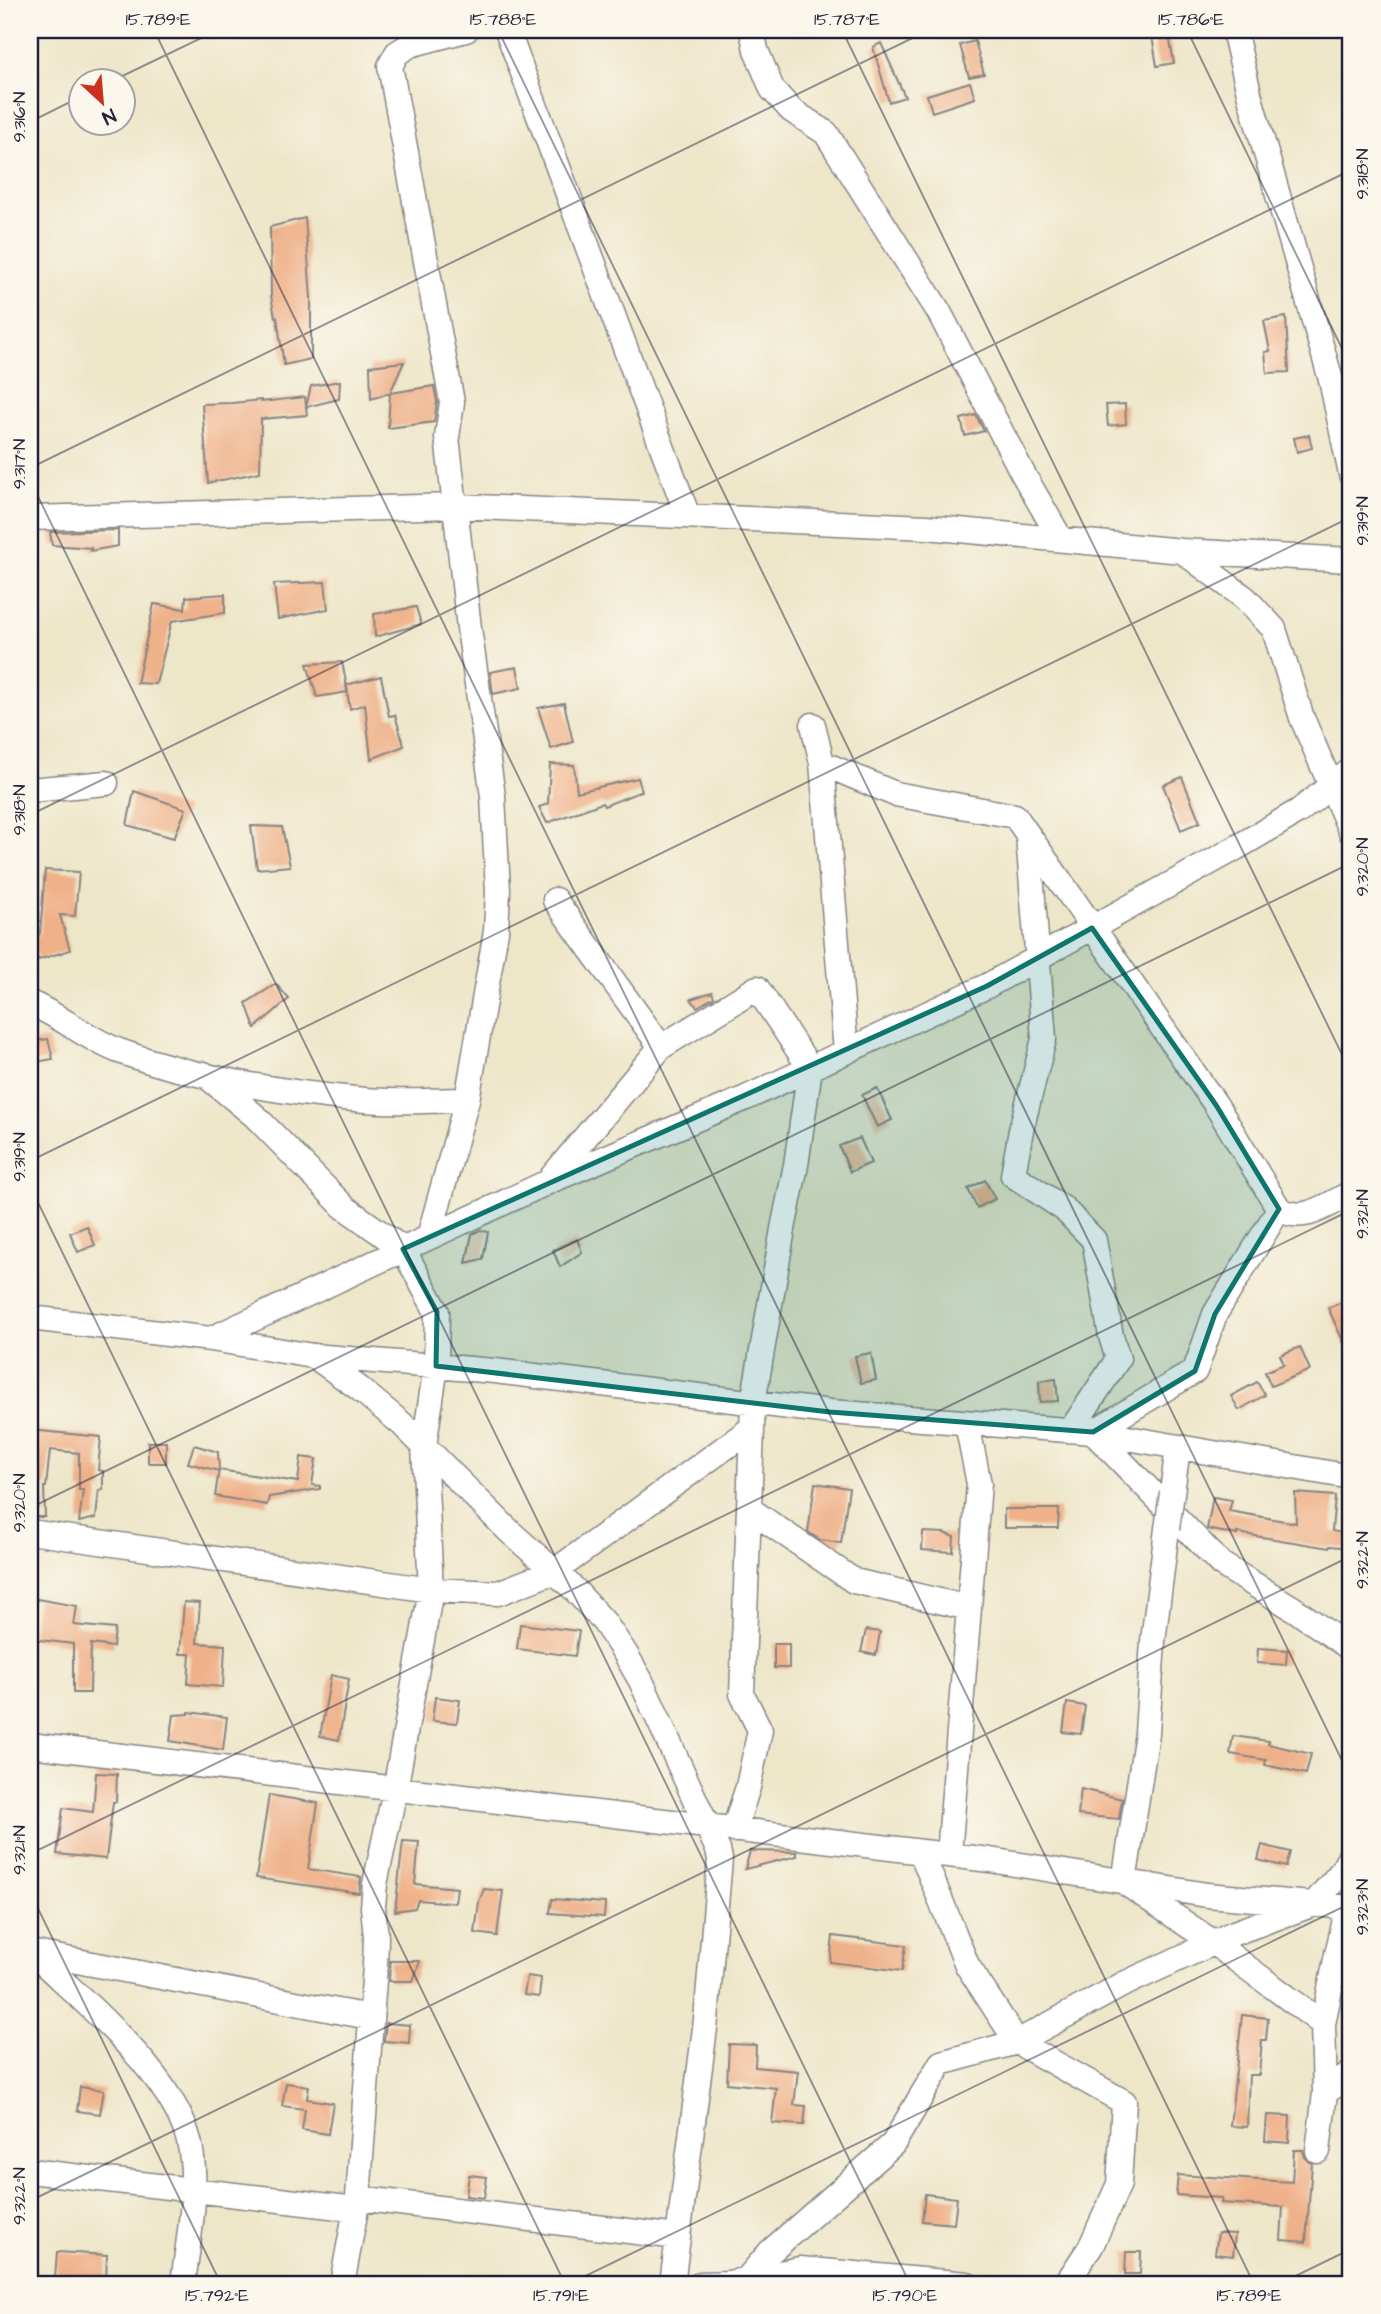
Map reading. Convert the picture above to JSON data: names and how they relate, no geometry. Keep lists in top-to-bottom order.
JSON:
{
  "north": "bottom right",
  "coordinates": [
    "15.789°E",
    "15.788°E",
    "15.787°E",
    "15.786°E",
    "9.316°N",
    "9.318°N",
    "9.317°N",
    "9.319°N",
    "9.320°N",
    "9.321°N",
    "9.322°N",
    "9.323°N",
    "15.792°E",
    "15.791°E",
    "15.790°E"
  ]
}
